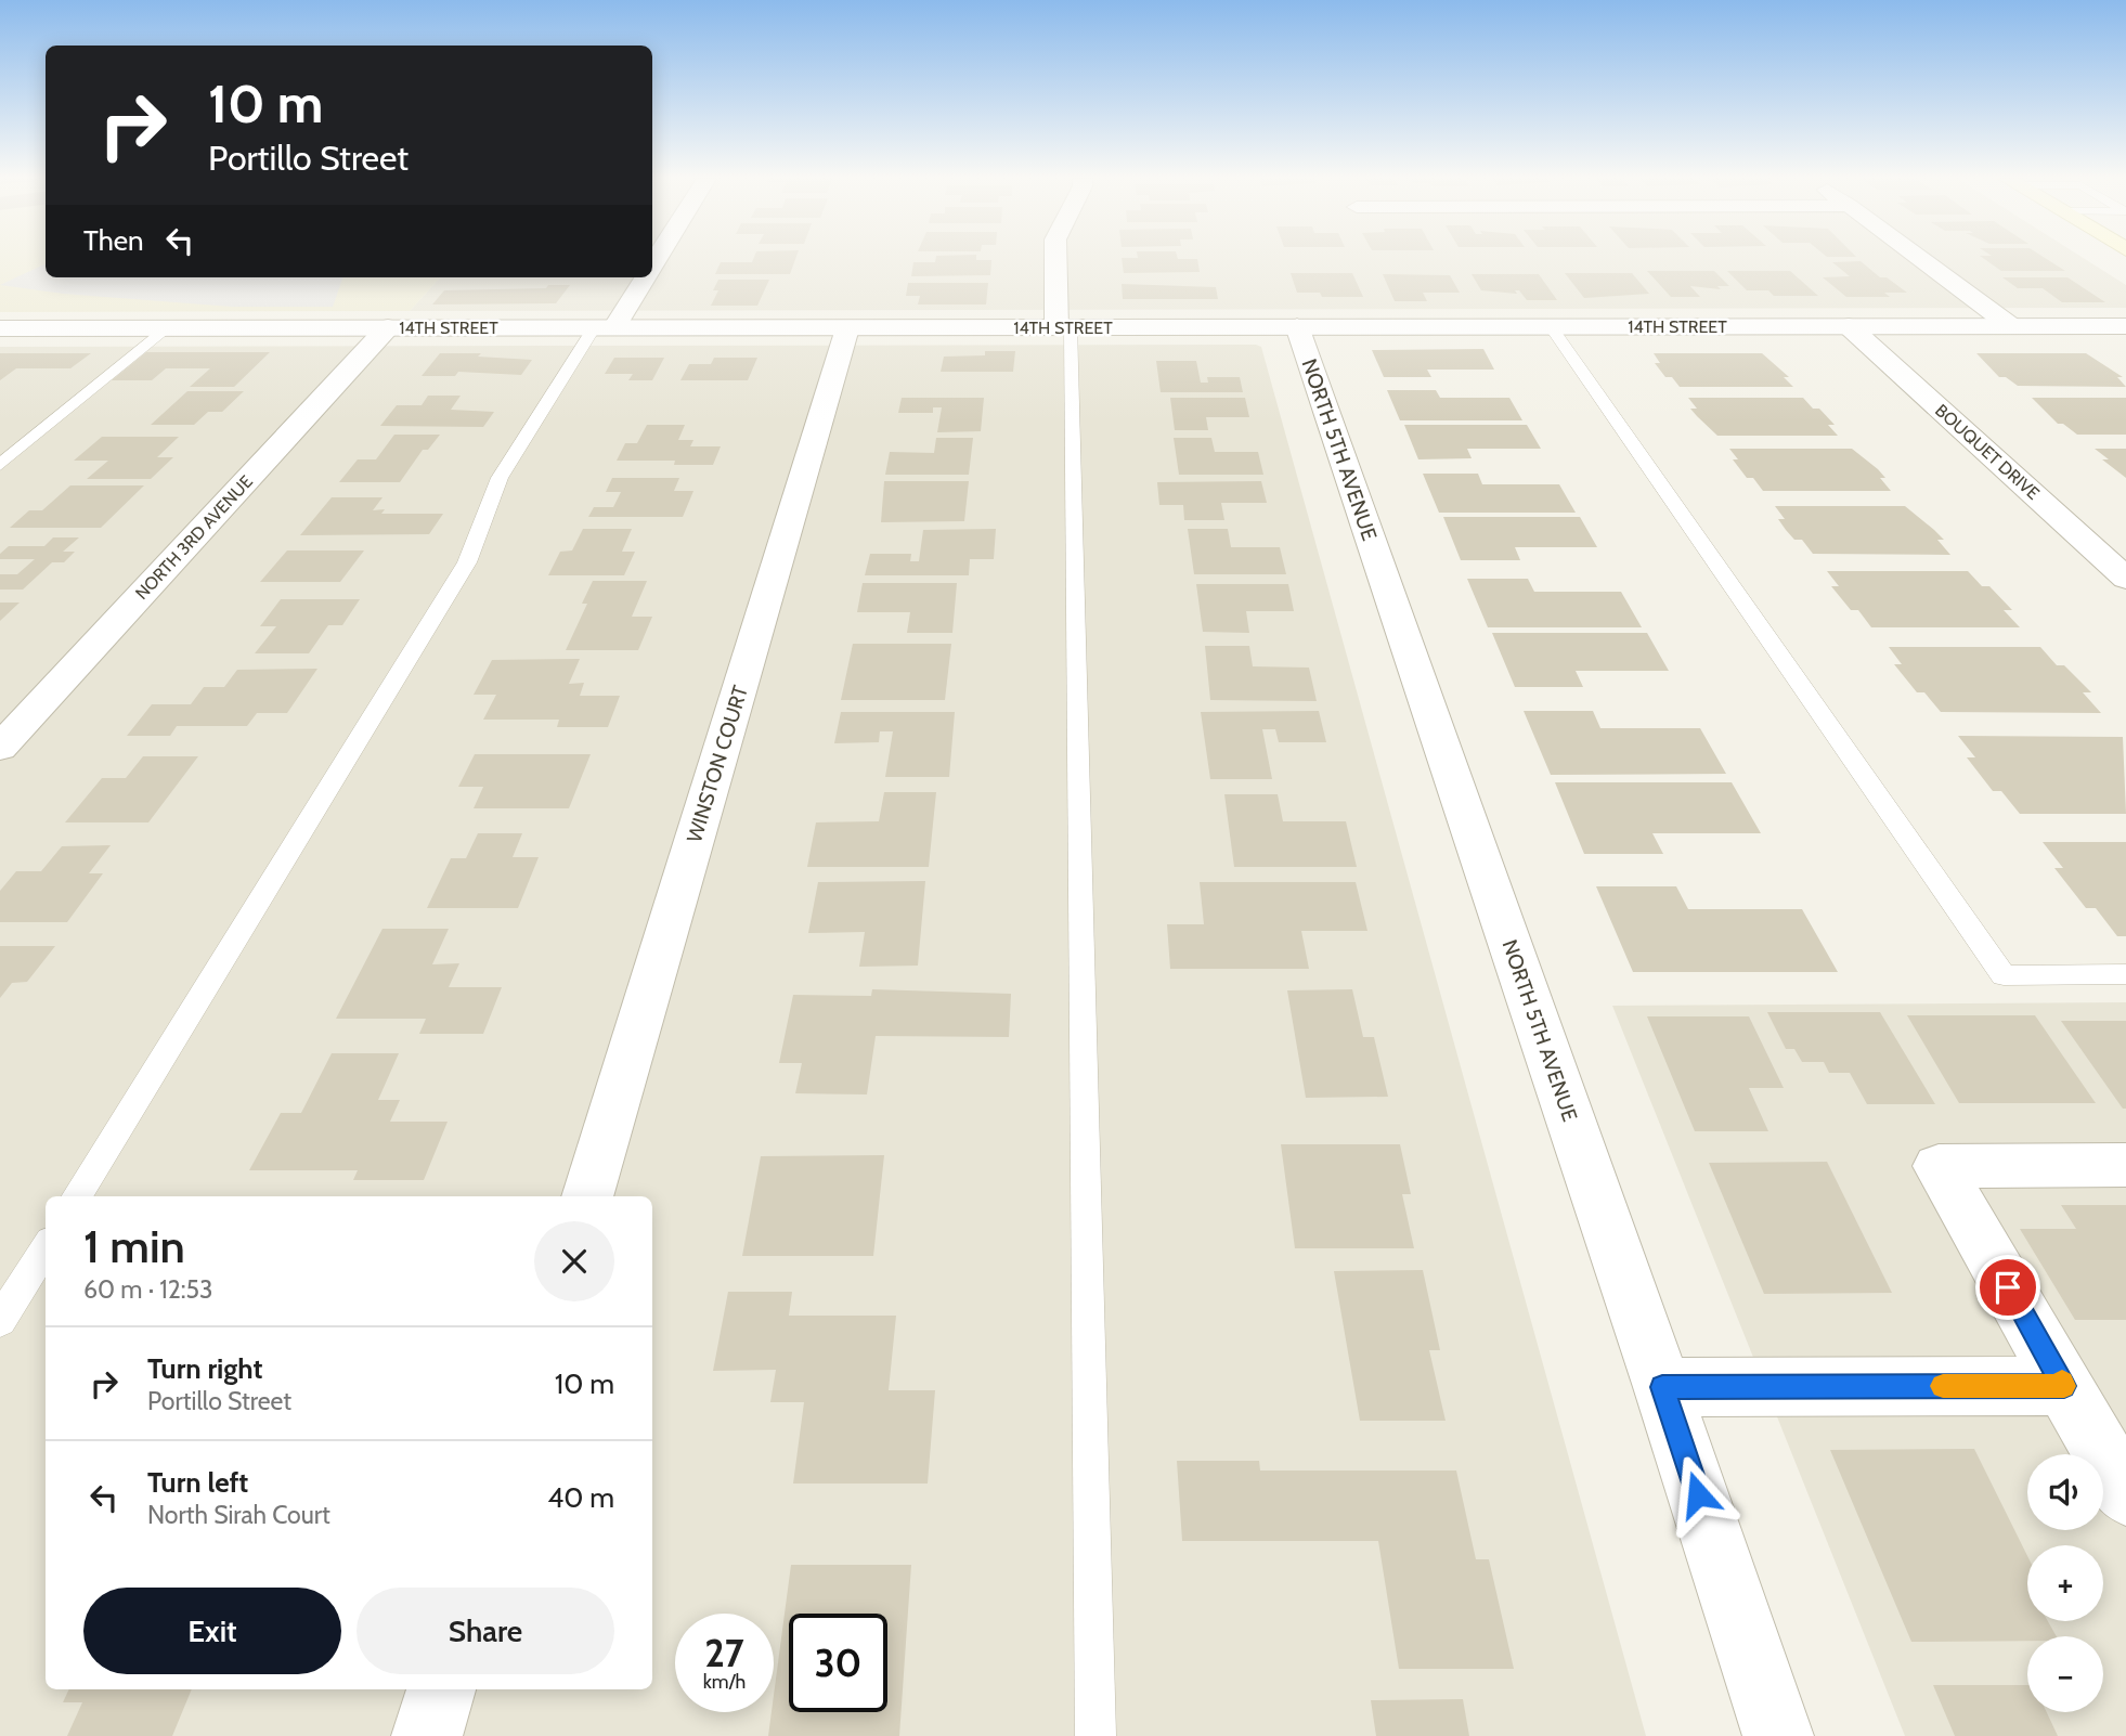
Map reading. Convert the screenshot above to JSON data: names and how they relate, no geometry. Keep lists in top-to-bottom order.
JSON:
{
  "streets": {
    "street": [
      "14TH STREET",
      "NORTH 5TH AVENUE",
      "BOUQUET DRIVE",
      "NORTH 3RD AVENUE",
      "WINSTON COURT"
    ]
  },
  "crossings": [
    ["14TH STREET", "NORTH 5TH AVENUE"],
    ["14TH STREET", "BOUQUET DRIVE"],
    ["14TH STREET", "NORTH 3RD AVENUE"],
    ["14TH STREET", "WINSTON COURT"]
  ],
  "page": {
    "turn": ["10 m", "Portillo Street"],
    "then": "Then",
    "heading": ["1 min", "60 m · 12:53"],
    "list": [
      {
        "name": "Turn right",
        "note": "Portillo Street",
        "value": "10 m"
      },
      {
        "name": "Turn left",
        "note": "North Sirah Court",
        "value": "40 m"
      }
    ],
    "map_buttons": ["+", "−"],
    "buttons": ["Exit", "Share"],
    "speed": "27 km/h",
    "limit": "30"
  }
}
